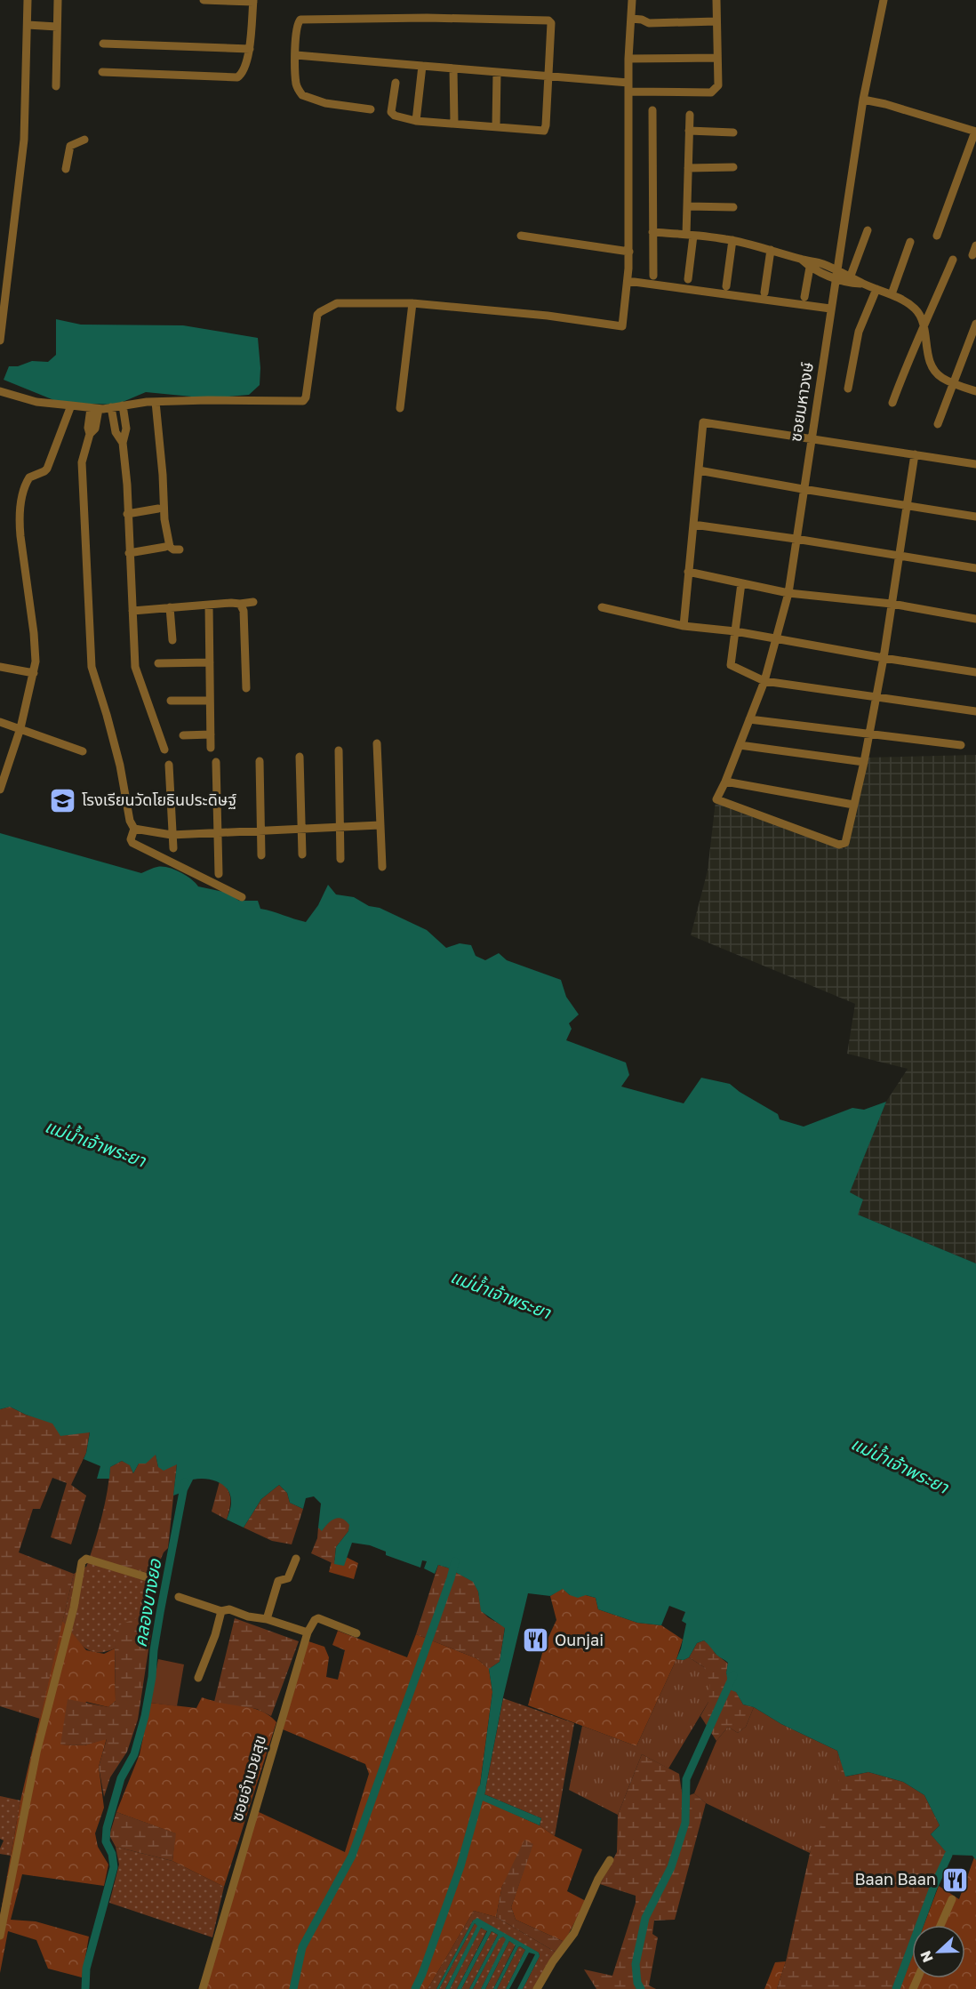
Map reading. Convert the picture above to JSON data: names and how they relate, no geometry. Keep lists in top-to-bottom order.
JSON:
{
  "streets": {
    "street": ["ซอยมหาวงษ์", "ซอยอำนวยสุข"]
  },
  "water": ["แม่น้ำเจ้าพระยา", "คลองบางยอ"],
  "places": {
    "school or university": ["โรงเรียนวัดโยธินประดิษฐ์"],
    "restaurant": ["Ounjai", "Baan Baan"]
  },
  "north": "left"
}
